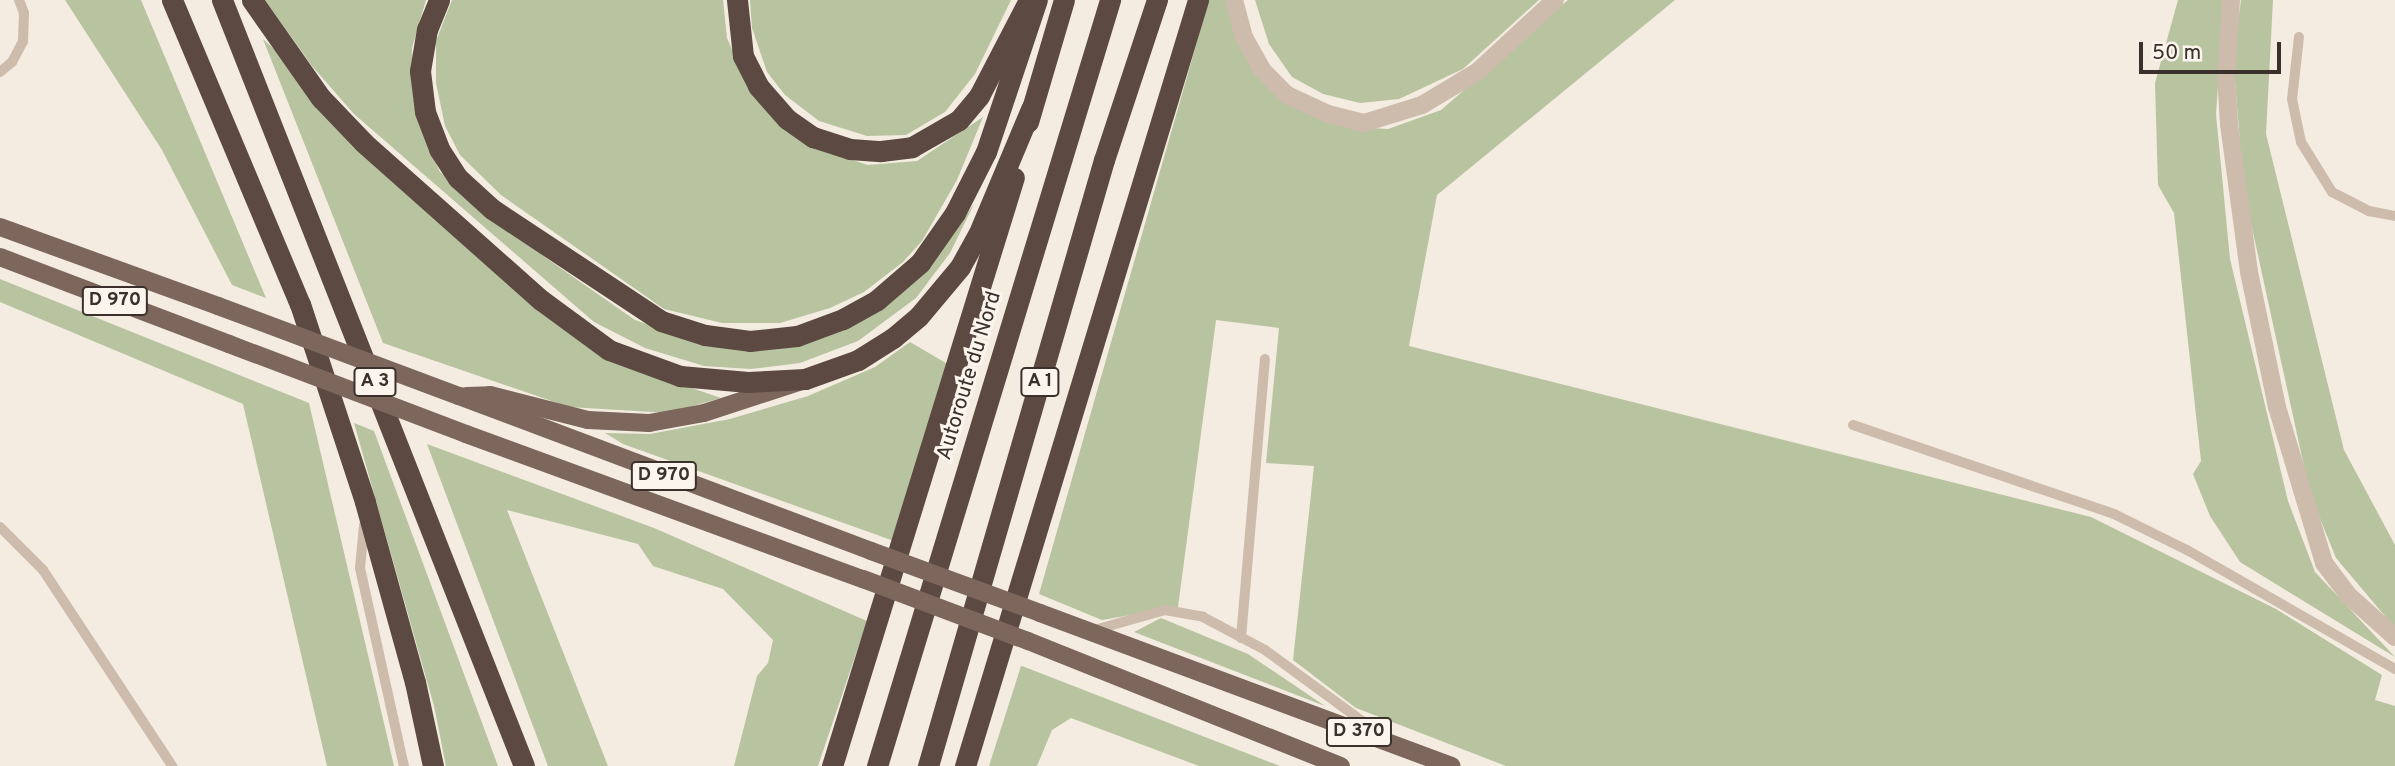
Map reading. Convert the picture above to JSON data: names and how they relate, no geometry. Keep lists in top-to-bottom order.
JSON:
{
  "streets": {
    "highway": ["Autoroute du Nord", "A 3", "A 1"],
    "main road": ["D 970", "D 370"]
  },
  "crossings": [
    ["D 970", "D 370"]
  ],
  "scale_bar": "50 m"
}
